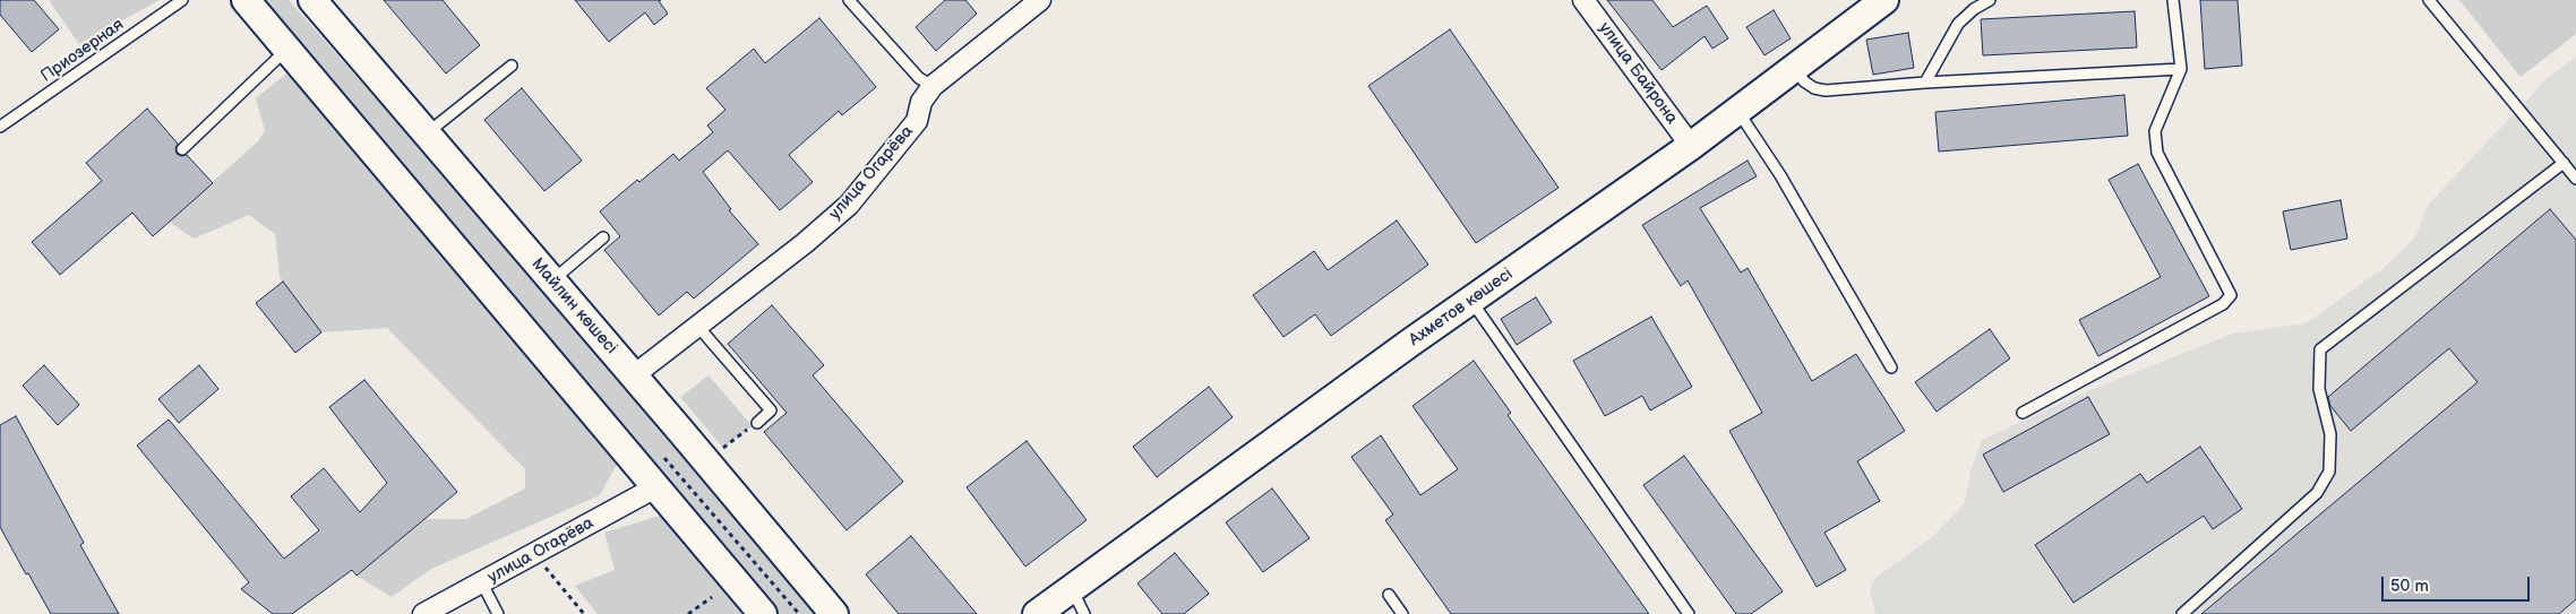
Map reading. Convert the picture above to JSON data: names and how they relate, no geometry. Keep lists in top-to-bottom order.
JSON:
{
  "streets": {
    "main road": ["Майлин көшесі", "Ахметов көшесі"],
    "street": ["улица Байрона", "улица Огарёва"],
    "lane": ["Приозерная"]
  },
  "crossings": [
    ["улица Байрона", "Ахметов көшесі"],
    ["улица Огарёва", "Майлин көшесі"]
  ],
  "scale_bar": "50 m"
}
